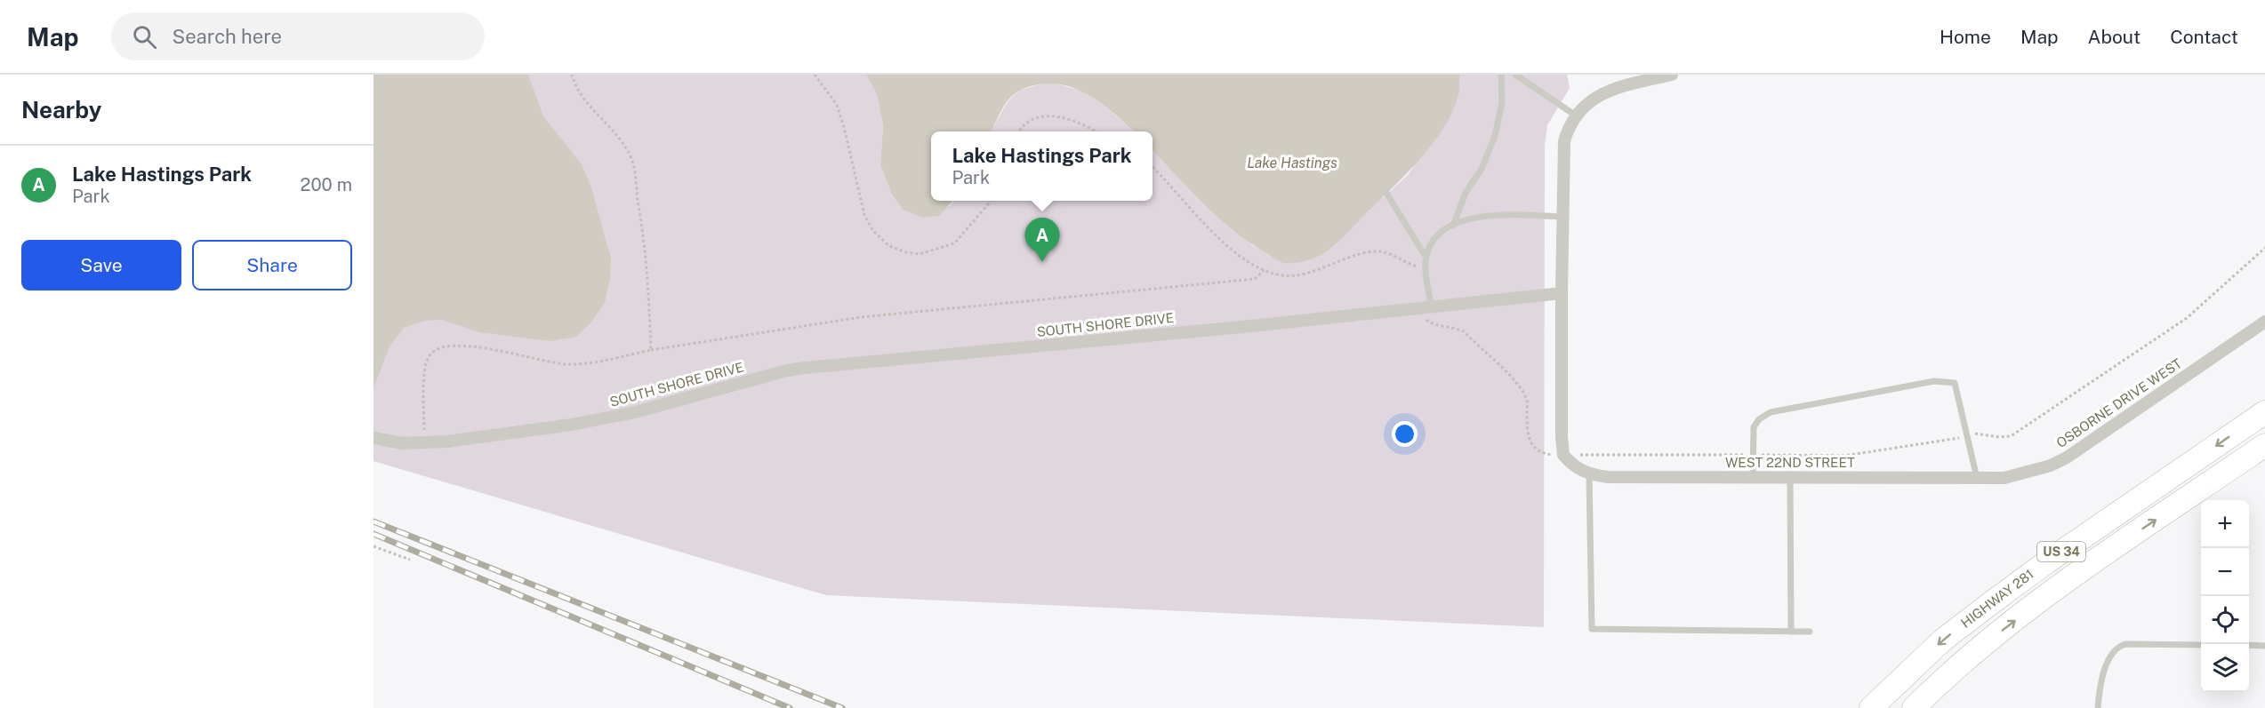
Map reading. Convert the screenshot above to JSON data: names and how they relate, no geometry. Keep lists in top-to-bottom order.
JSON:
{
  "streets": {
    "highway": ["US 34", "HIGHWAY 281"],
    "street": ["SOUTH SHORE DRIVE", "OSBORNE DRIVE WEST", "WEST 22ND STREET"]
  },
  "crossings": [
    ["OSBORNE DRIVE WEST", "WEST 22ND STREET"]
  ],
  "water": ["Lake Hastings"],
  "page": {
    "header": "Map",
    "search": "Search here",
    "nav": [
      "Home",
      "Map",
      "About",
      "Contact"
    ],
    "heading": "Nearby",
    "popup": ["Lake Hastings Park", "Park"],
    "list": [
      {
        "mark": "A",
        "name": "Lake Hastings Park",
        "note": "Park",
        "value": "200 m"
      }
    ],
    "pins": "A",
    "buttons": ["Save", "Share"],
    "map_buttons": ["+", "−"]
  }
}
